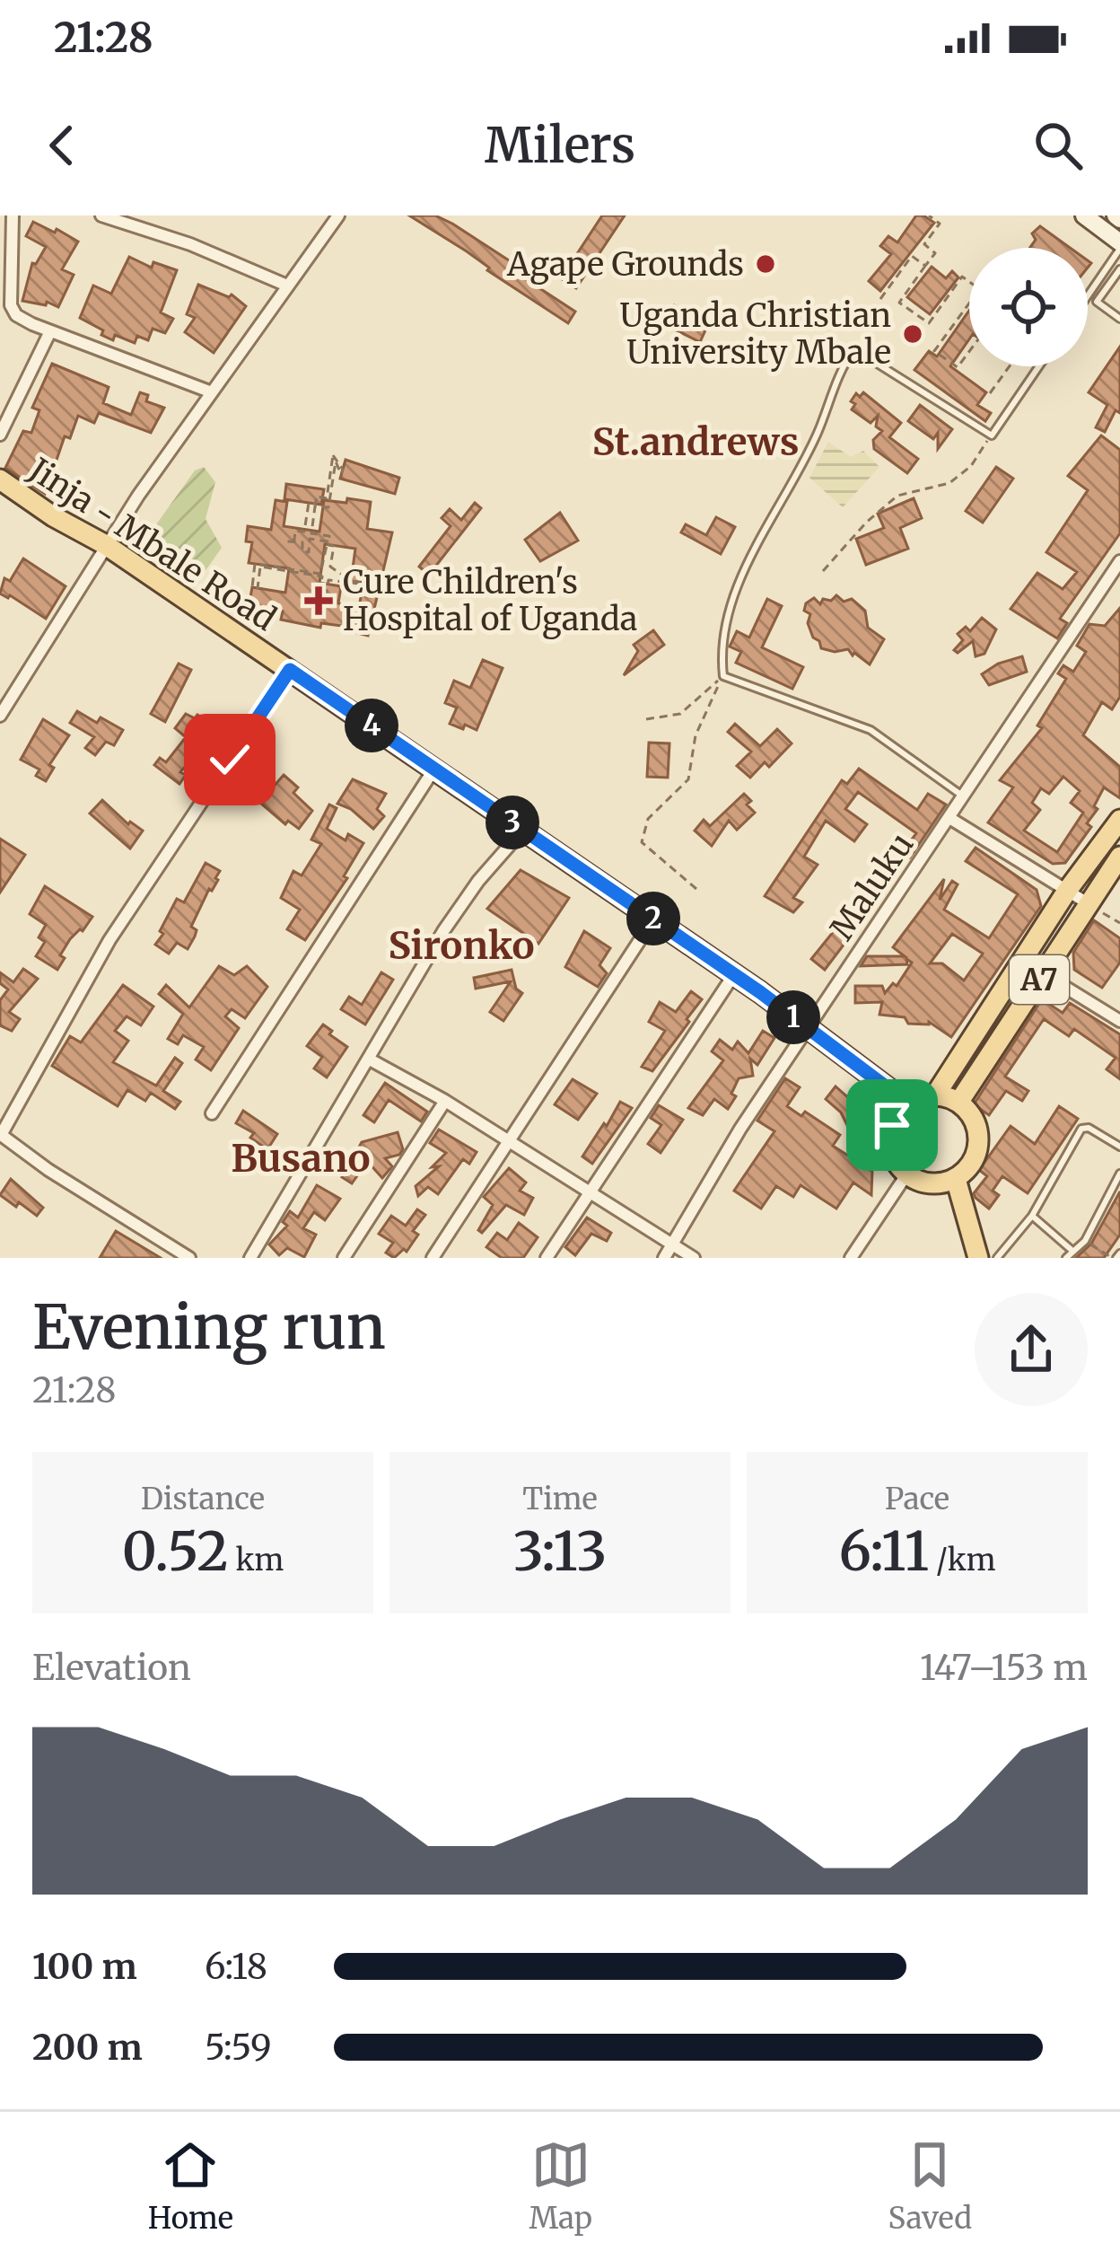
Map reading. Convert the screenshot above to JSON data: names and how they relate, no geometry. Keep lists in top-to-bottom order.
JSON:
{
  "streets": {
    "main road": ["Jinja - Mbale Road", "A7"],
    "street": ["Maluku"]
  },
  "crossings": [
    ["Jinja - Mbale Road", "Maluku"],
    ["Jinja - Mbale Road", "A7"]
  ],
  "districts": ["St.andrews", "Sironko", "Busano"],
  "places": {
    "other": ["Agape Grounds", "Uganda Christian University Mbale"],
    "health": ["Cure Children's Hospital of Uganda"]
  },
  "page": {
    "status": "21:28",
    "header": "Milers",
    "pins": [
      "4",
      "3",
      "2",
      "1"
    ],
    "heading": ["Evening run", "21:28"],
    "stats": [
      ["Distance", "0.52 km"],
      ["Time", "3:13"],
      ["Pace", "6:11 /km"]
    ],
    "chart": ["Elevation", "147–153 m"],
    "list": [
      {
        "name": "100 m",
        "note": "6:18"
      },
      {
        "name": "200 m",
        "note": "5:59"
      }
    ],
    "tabs": ["Home", "Map", "Saved"]
  }
}
